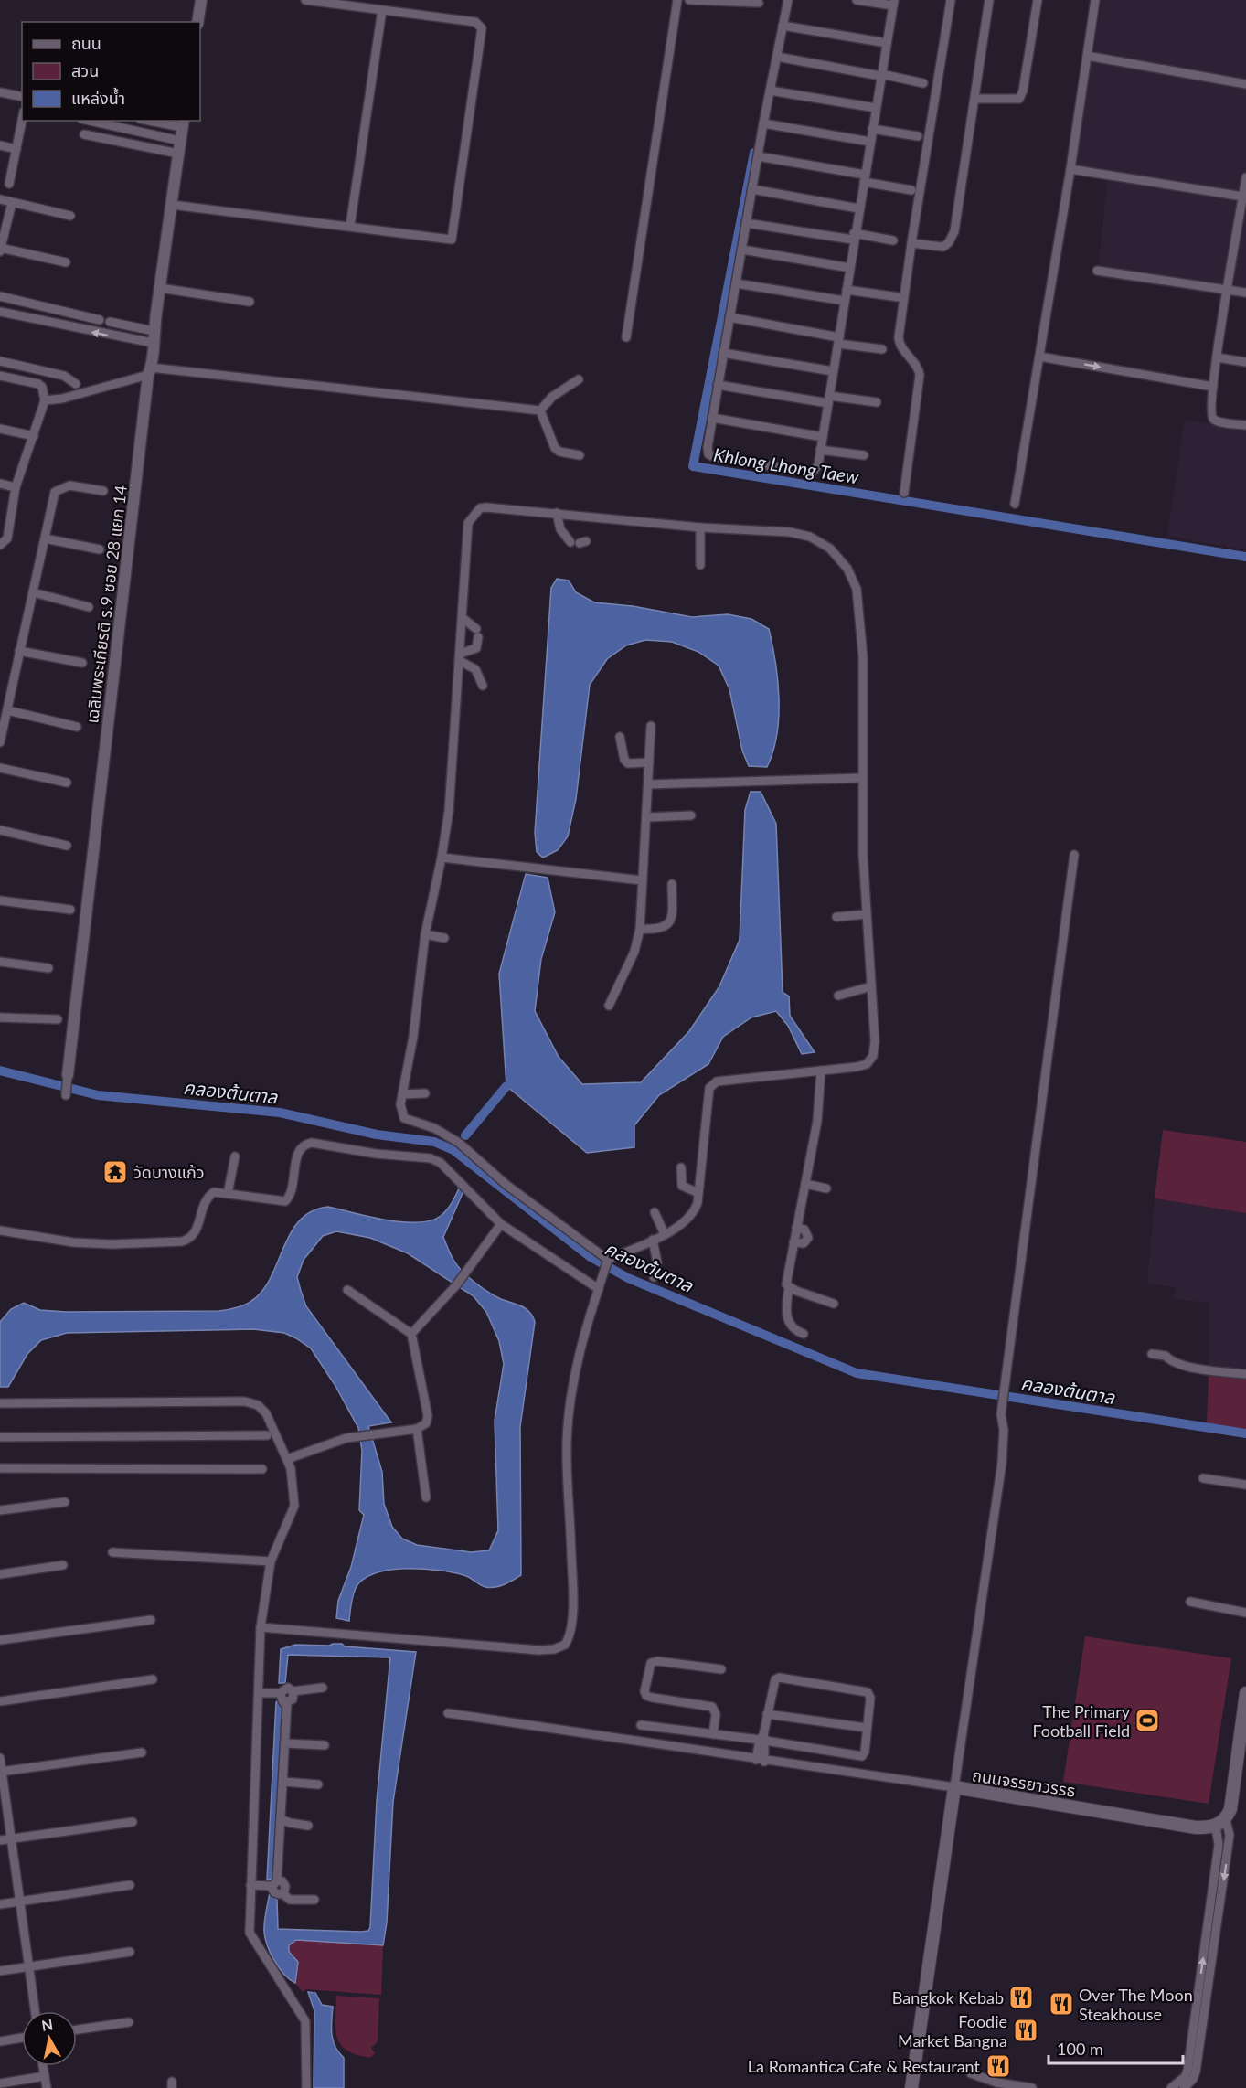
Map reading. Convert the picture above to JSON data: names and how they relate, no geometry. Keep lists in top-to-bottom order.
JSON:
{
  "streets": {
    "main road": ["ถนนจรรยาวรรธ"],
    "street": ["เฉลิมพระเกียรติ ร.9 ซอย 28 แยก 14"]
  },
  "water": ["Khlong Lhong Taew", "คลองต้นตาล"],
  "places": {
    "temple": ["วัดบางแก้ว"],
    "sports": ["The Primary Football Field"],
    "restaurant": [
      "Bangkok Kebab",
      "Over The Moon Steakhouse",
      "Foodie Market Bangna",
      "La Romantica Cafe & Restaurant"
    ]
  },
  "legend": ["ถนน", "สวน", "แหล่งน้ำ"],
  "scale_bar": "100 m",
  "north": "top"
}
